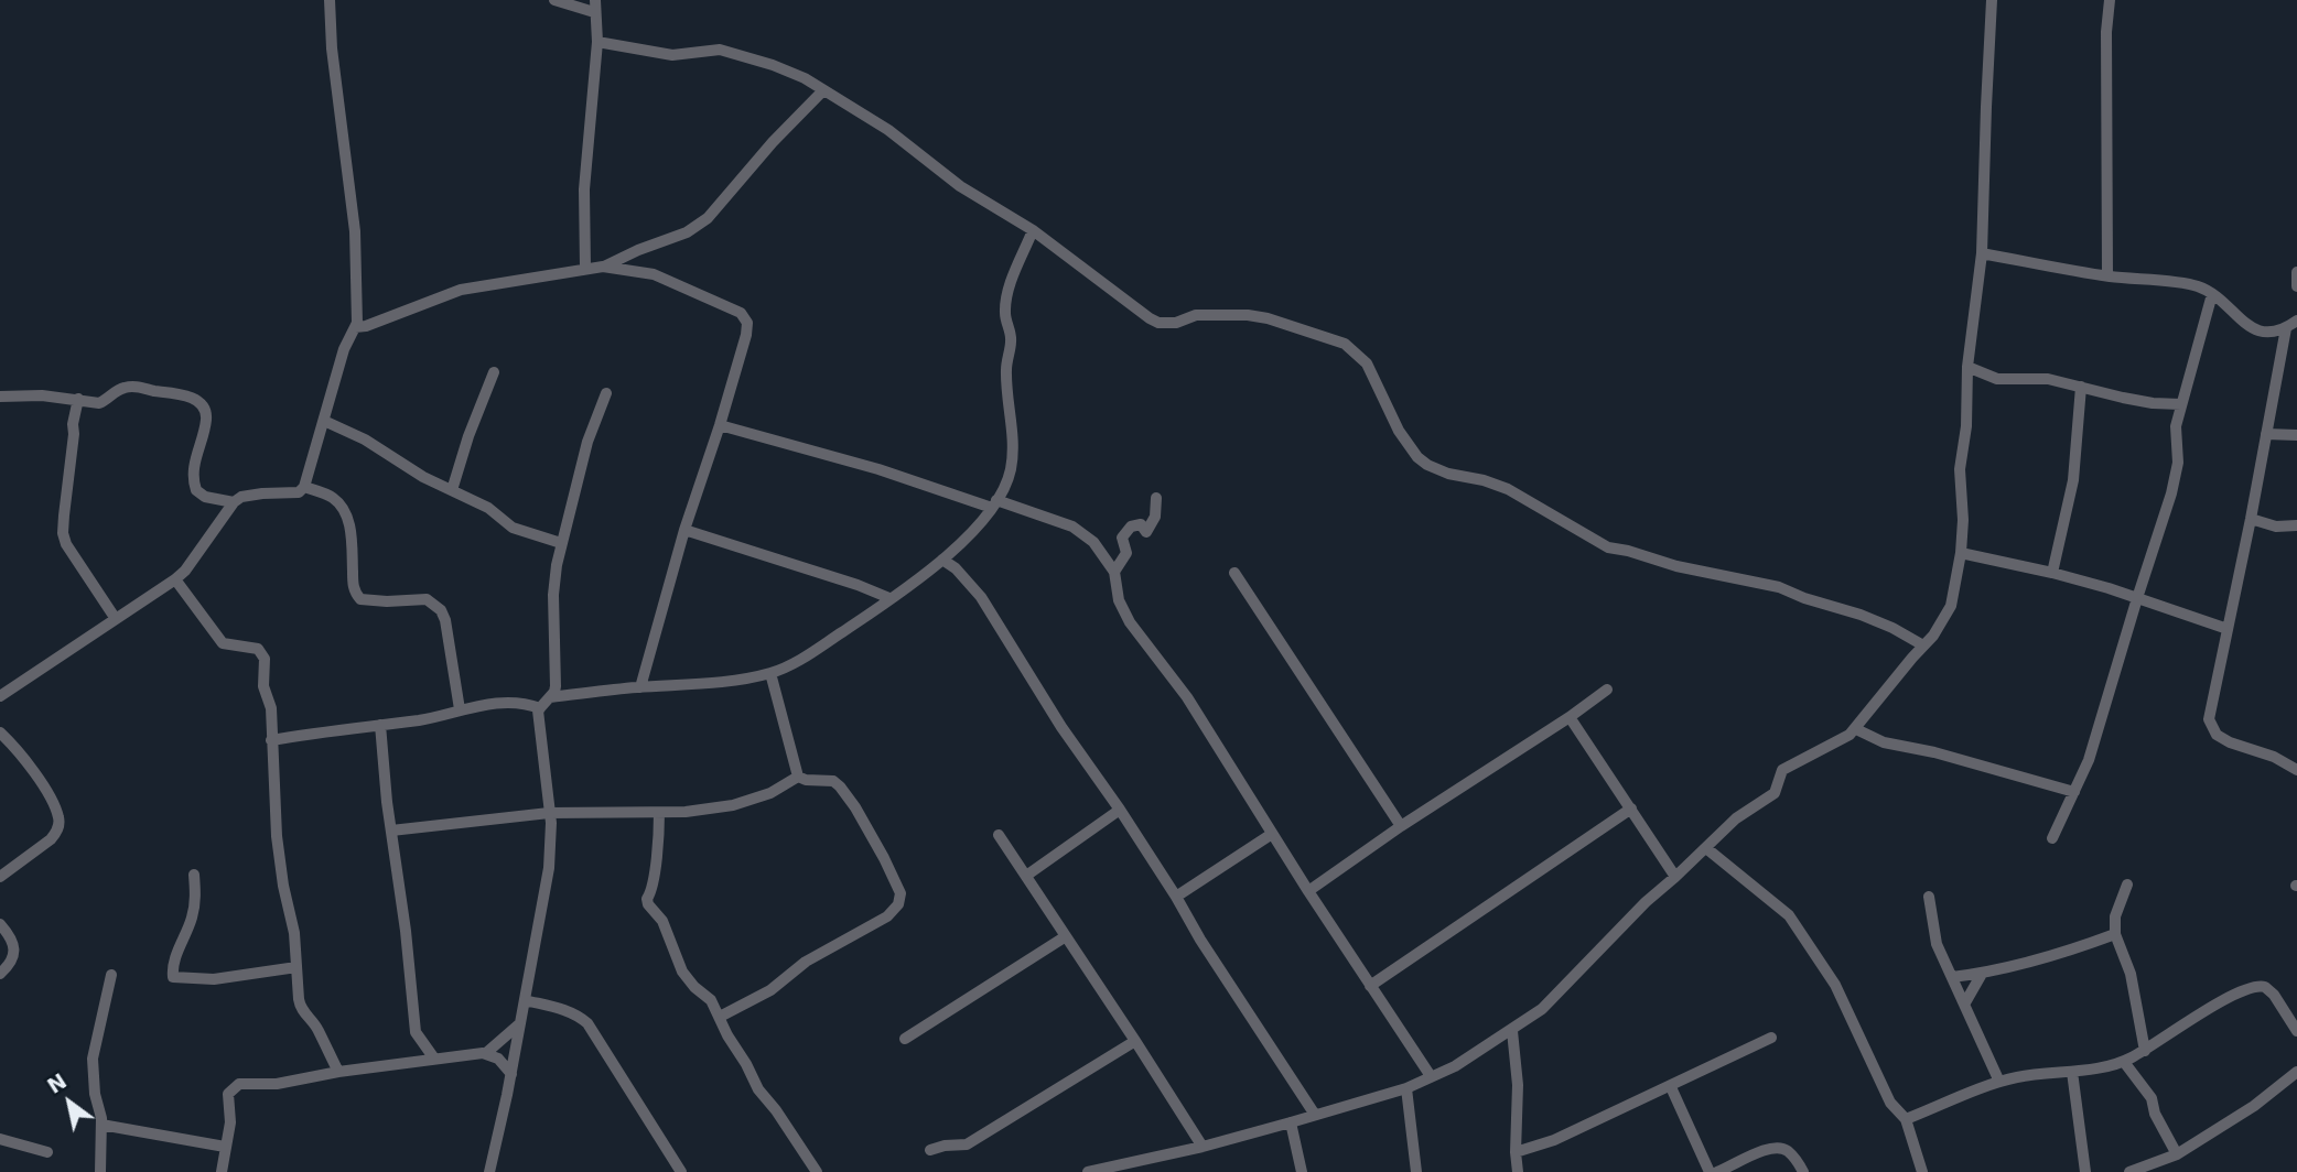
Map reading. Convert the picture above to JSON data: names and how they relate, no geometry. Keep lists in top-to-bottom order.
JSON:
{
  "north": "top left"
}
